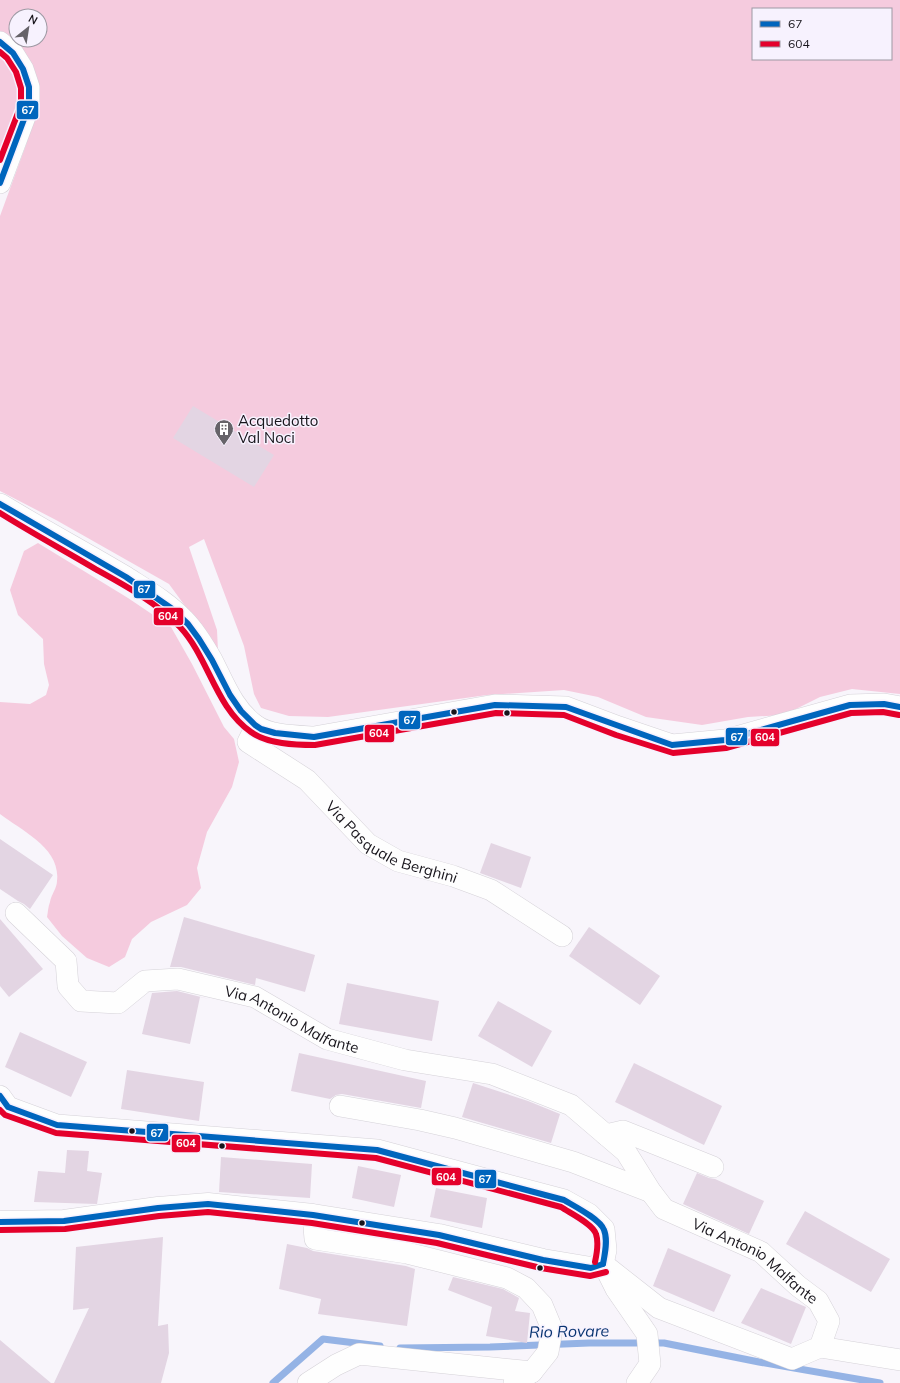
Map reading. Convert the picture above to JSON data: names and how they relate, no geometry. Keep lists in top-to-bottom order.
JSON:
{
  "streets": {
    "street": ["Via Pasquale Berghini", "Via Antonio Malfante"]
  },
  "water": ["Rio Rovare"],
  "places": {
    "building": ["Acquedotto Val Noci"]
  },
  "lines": ["transit line 67", "transit line 604"],
  "legend": ["67", "604"],
  "north": "top right"
}
